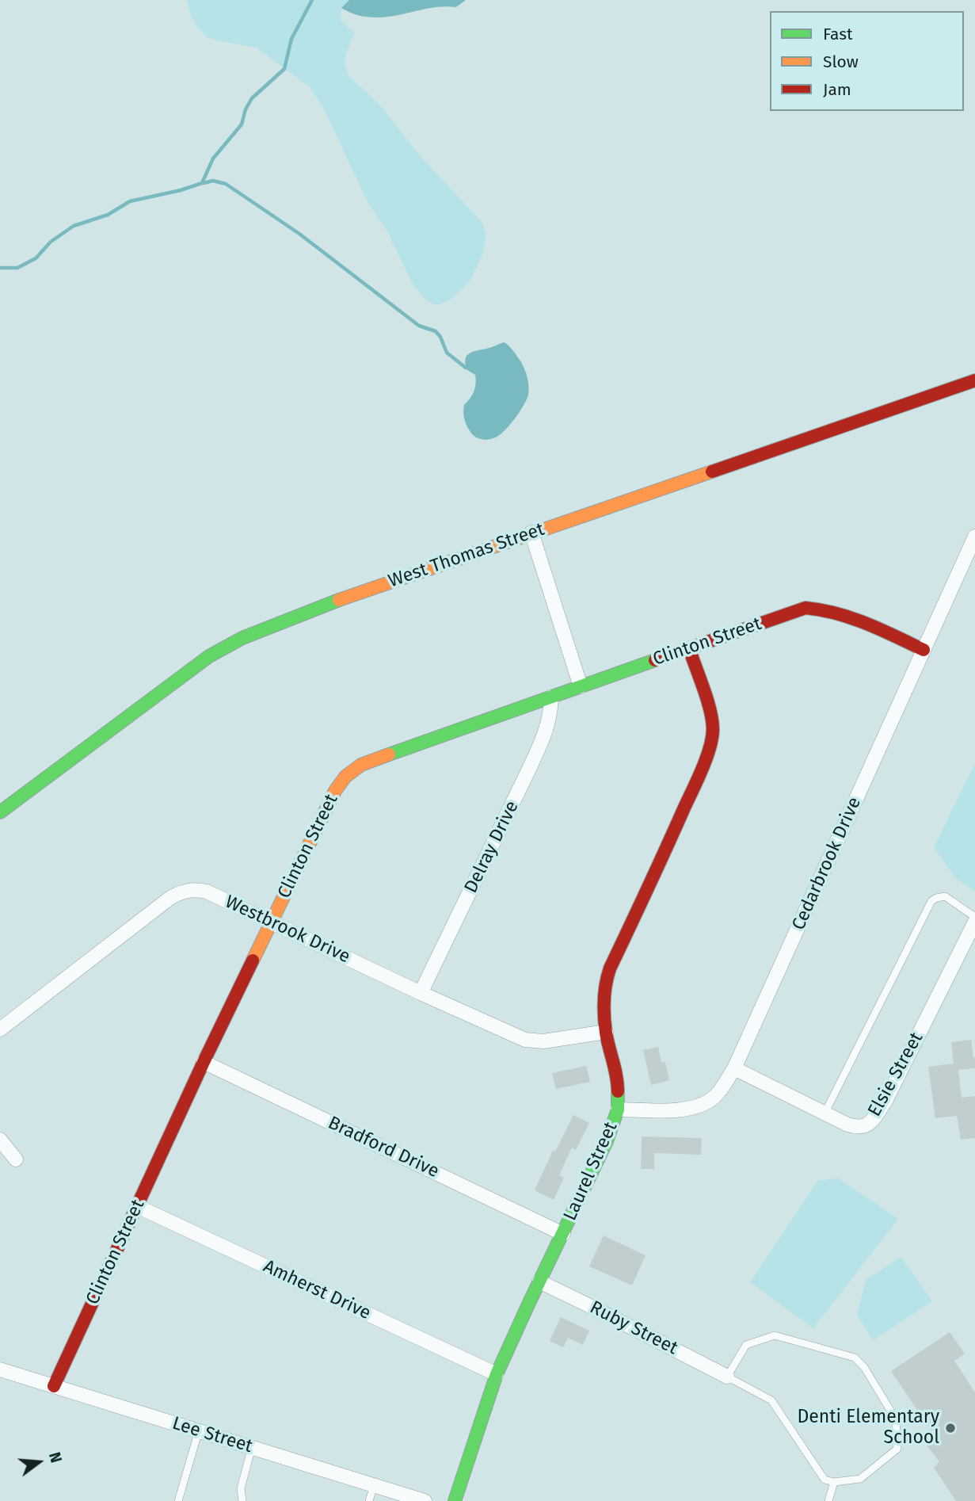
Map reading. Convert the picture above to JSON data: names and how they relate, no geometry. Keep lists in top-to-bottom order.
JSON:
{
  "streets": {
    "street": [
      "West Thomas Street",
      "Clinton Street",
      "Delray Drive",
      "Cedarbrook Drive",
      "Westbrook Drive",
      "Elsie Street",
      "Bradford Drive",
      "Laurel Street",
      "Amherst Drive",
      "Ruby Street",
      "Lee Street"
    ]
  },
  "crossings": [
    ["Clinton Street", "Delray Drive"],
    ["Clinton Street", "Cedarbrook Drive"],
    ["Clinton Street", "Westbrook Drive"],
    ["Clinton Street", "Bradford Drive"],
    ["Clinton Street", "Laurel Street"],
    ["Clinton Street", "Amherst Drive"],
    ["Clinton Street", "Lee Street"],
    ["Delray Drive", "Westbrook Drive"],
    ["Cedarbrook Drive", "Elsie Street"],
    ["Cedarbrook Drive", "Laurel Street"],
    ["Westbrook Drive", "Laurel Street"],
    ["Bradford Drive", "Laurel Street"],
    ["Laurel Street", "Amherst Drive"],
    ["Laurel Street", "Ruby Street"]
  ],
  "places": ["Denti Elementary School"],
  "legend": ["Fast", "Slow", "Jam"],
  "north": "right"
}
